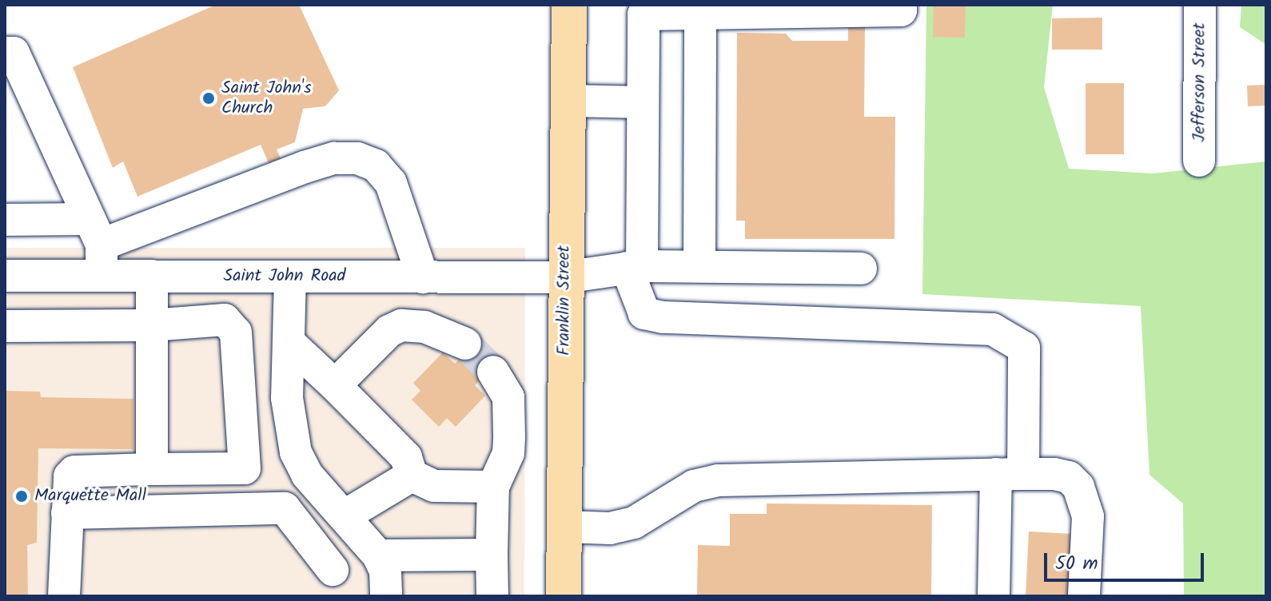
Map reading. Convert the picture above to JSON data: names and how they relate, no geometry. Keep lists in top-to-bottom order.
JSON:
{
  "streets": {
    "main road": ["Franklin Street"],
    "street": ["Jefferson Street", "Saint John Road"]
  },
  "crossings": [
    ["Saint John Road", "Franklin Street"]
  ],
  "places": ["Saint John's Church", "Marquette Mall"],
  "scale_bar": "50 m"
}
